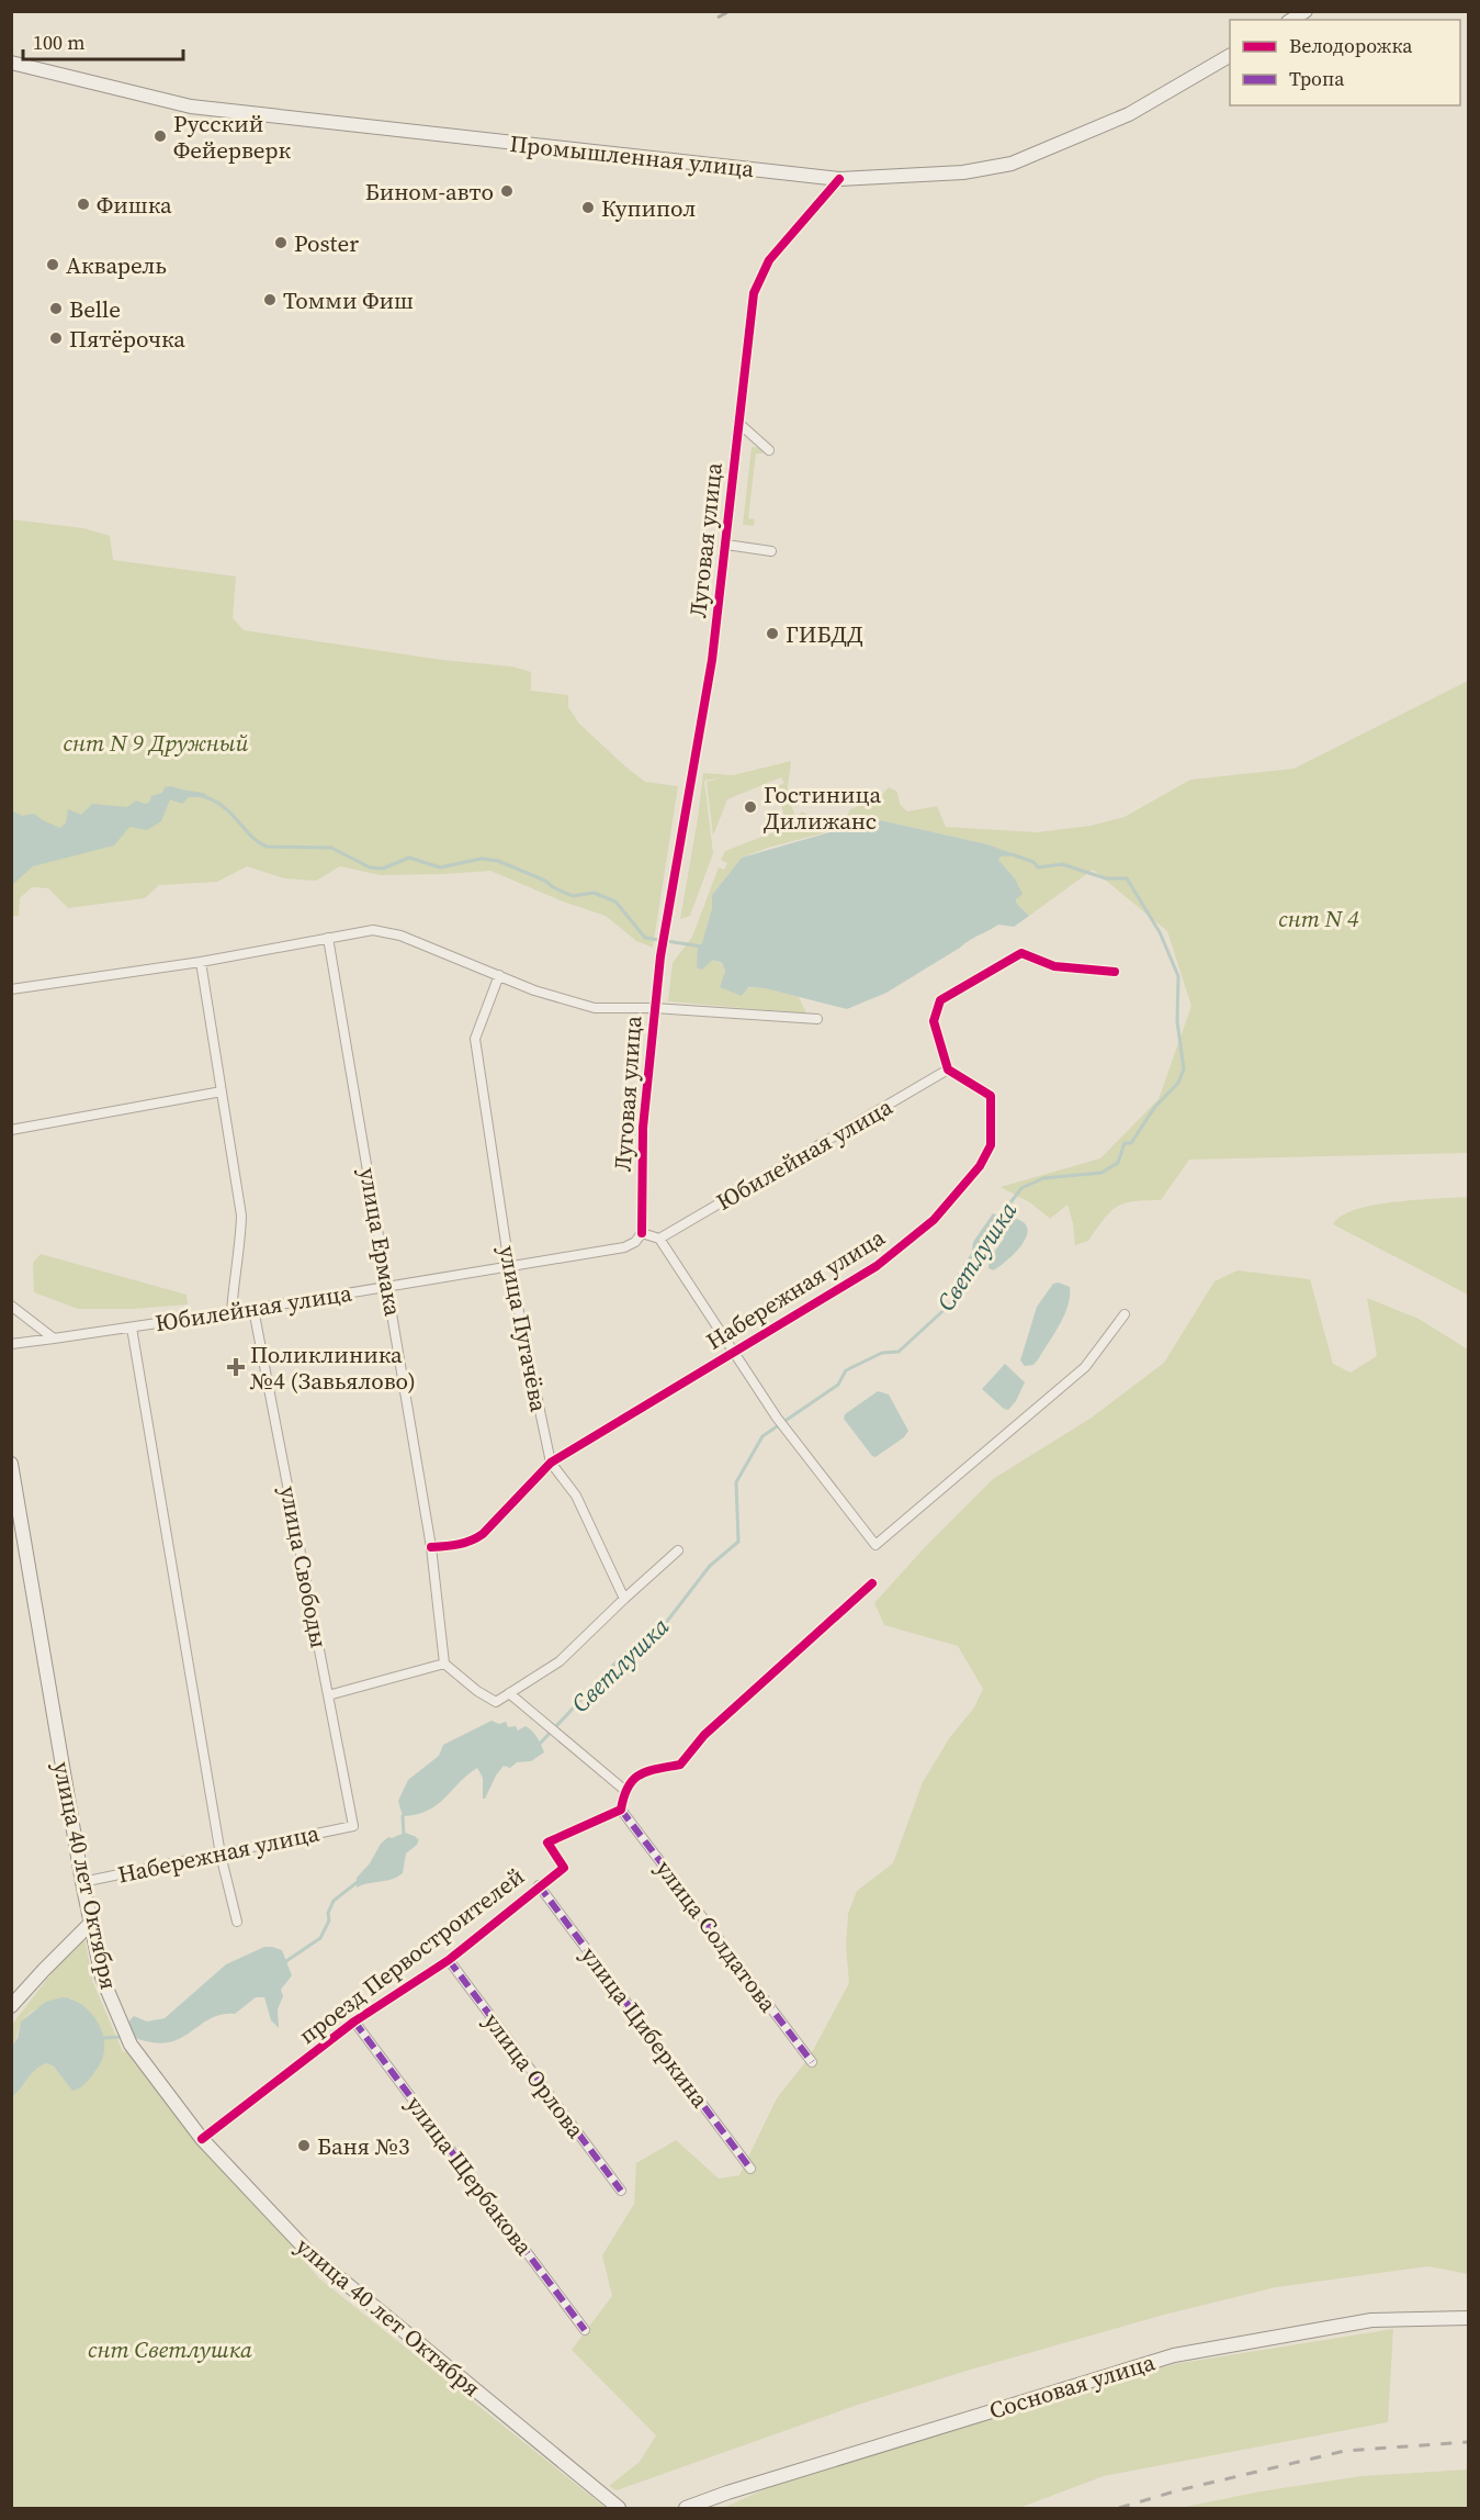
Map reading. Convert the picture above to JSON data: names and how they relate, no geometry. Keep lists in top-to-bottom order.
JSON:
{
  "streets": {
    "main road": ["Промышленная улица", "улица 40 лет Октября", "Сосновая улица"],
    "street": [
      "Луговая улица",
      "Юбилейная улица",
      "улица Ермака",
      "Набережная улица",
      "улица Пугачёва",
      "улица Свободы",
      "улица Солдатова",
      "проезд Первостроителей",
      "улица Циберкина",
      "улица Орлова",
      "улица Щербакова"
    ]
  },
  "crossings": [
    ["Промышленная улица", "Луговая улица"],
    ["Луговая улица", "Юбилейная улица"],
    ["Юбилейная улица", "улица Ермака"],
    ["Юбилейная улица", "Набережная улица"],
    ["Юбилейная улица", "улица Пугачёва"],
    ["Юбилейная улица", "улица Свободы"],
    ["улица Ермака", "Набережная улица"],
    ["Набережная улица", "улица Пугачёва"],
    ["Набережная улица", "улица Свободы"],
    ["Набережная улица", "улица 40 лет Октября"],
    ["улица 40 лет Октября", "проезд Первостроителей"],
    ["улица Солдатова", "проезд Первостроителей"],
    ["проезд Первостроителей", "улица Циберкина"],
    ["проезд Первостроителей", "улица Орлова"],
    ["проезд Первостроителей", "улица Щербакова"]
  ],
  "water": ["Светлушка"],
  "parks": ["снт N 9 Дружный", "снт N 4", "снт Светлушка"],
  "places": {
    "other": [
      "Русский Фейерверк",
      "Бином-авто",
      "Фишка",
      "Купипол",
      "Poster",
      "Акварель",
      "Томми Фиш",
      "Belle",
      "Пятёрочка",
      "ГИБДД",
      "Гостиница Дилижанс",
      "Баня №3"
    ],
    "health": ["Поликлиника №4 (Завьялово)"]
  },
  "legend": ["Велодорожка", "Тропа"],
  "scale_bar": "100 m"
}
